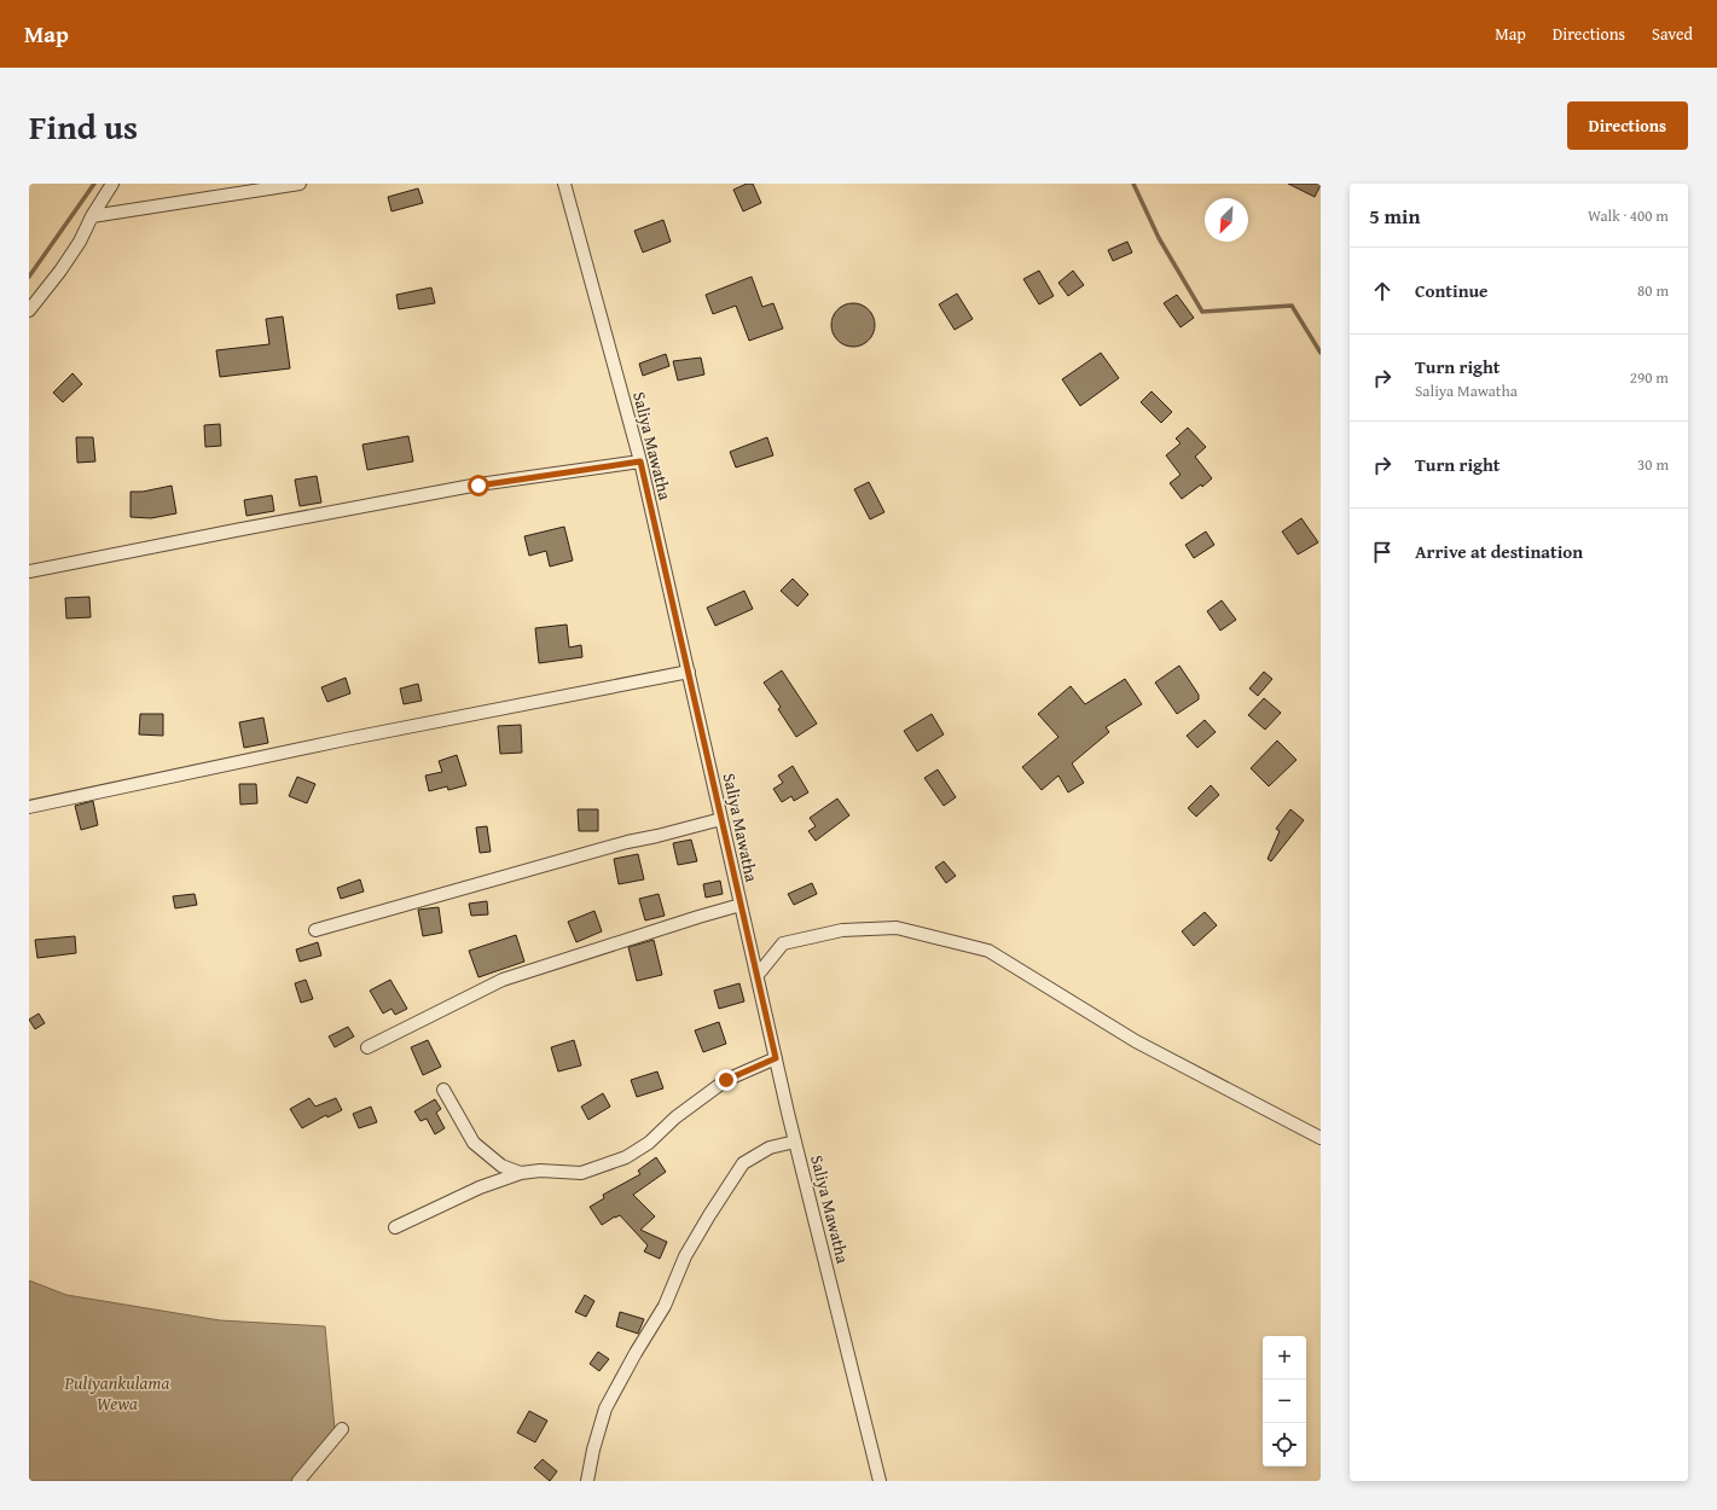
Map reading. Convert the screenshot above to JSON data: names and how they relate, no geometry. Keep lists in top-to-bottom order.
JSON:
{
  "streets": {
    "street": ["Saliya Mawatha"]
  },
  "water": ["Puliyankulama Wewa"],
  "north": "bottom left",
  "page": {
    "header": "Map",
    "nav": ["Map", "Directions", "Saved"],
    "title": "Find us",
    "buttons": "Directions",
    "heading": ["5 min", "Walk · 400 m"],
    "list": [
      ["Continue", "80 m"],
      ["Turn right", "Saliya Mawatha", "290 m"],
      ["Turn right", "30 m"],
      "Arrive at destination"
    ],
    "map_buttons": ["+", "−"]
  }
}
